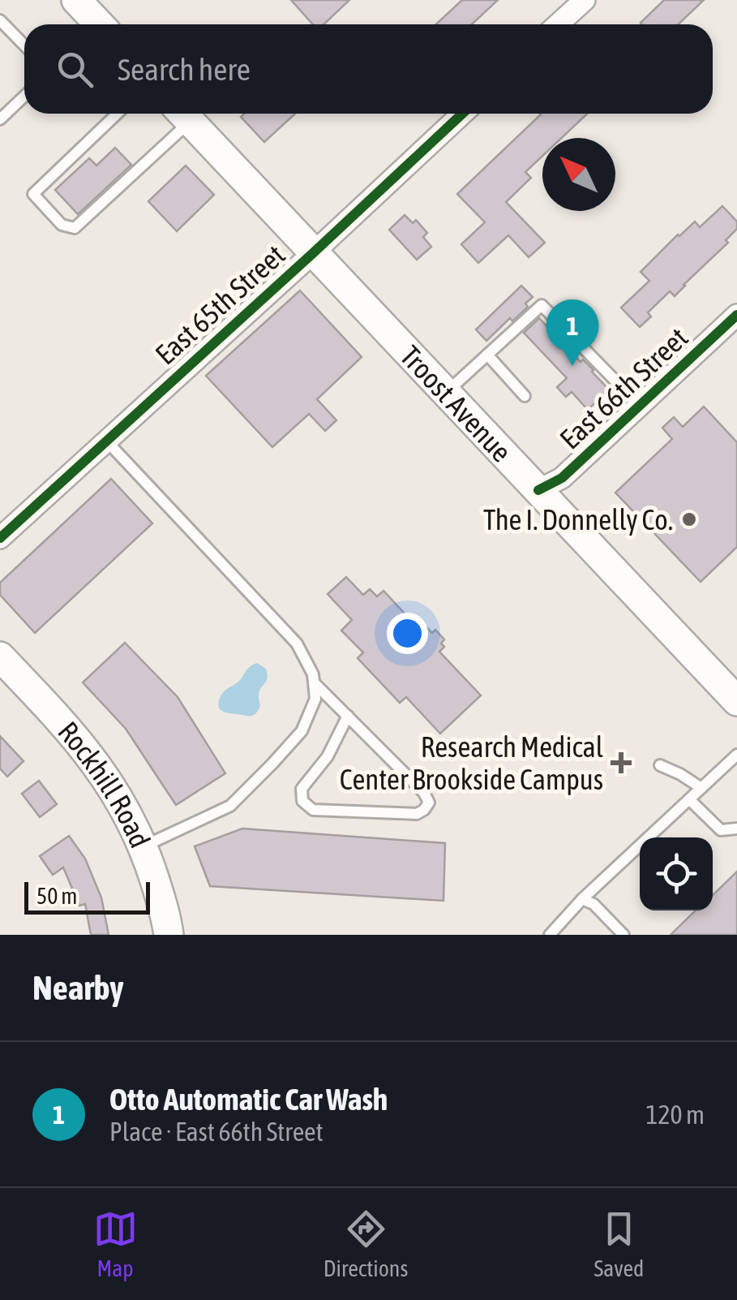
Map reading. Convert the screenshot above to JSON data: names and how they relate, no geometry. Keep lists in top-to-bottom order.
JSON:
{
  "streets": {
    "main road": ["Troost Avenue", "Rockhill Road"],
    "street": ["East 65th Street", "East 66th Street"]
  },
  "crossings": [
    ["East 65th Street", "Troost Avenue"],
    ["East 66th Street", "Troost Avenue"]
  ],
  "places": {
    "other": ["The I. Donnelly Co."],
    "health": ["Research Medical Center Brookside Campus"]
  },
  "scale_bar": "50 m",
  "north": "top left",
  "page": {
    "search": "Search here",
    "pins": "1",
    "scale": "50 m",
    "heading": "Nearby",
    "list": [
      {
        "mark": "1",
        "name": "Otto Automatic Car Wash",
        "note": "Place · East 66th Street",
        "value": "120 m"
      }
    ],
    "nav": ["Map", "Directions", "Saved"]
  }
}
